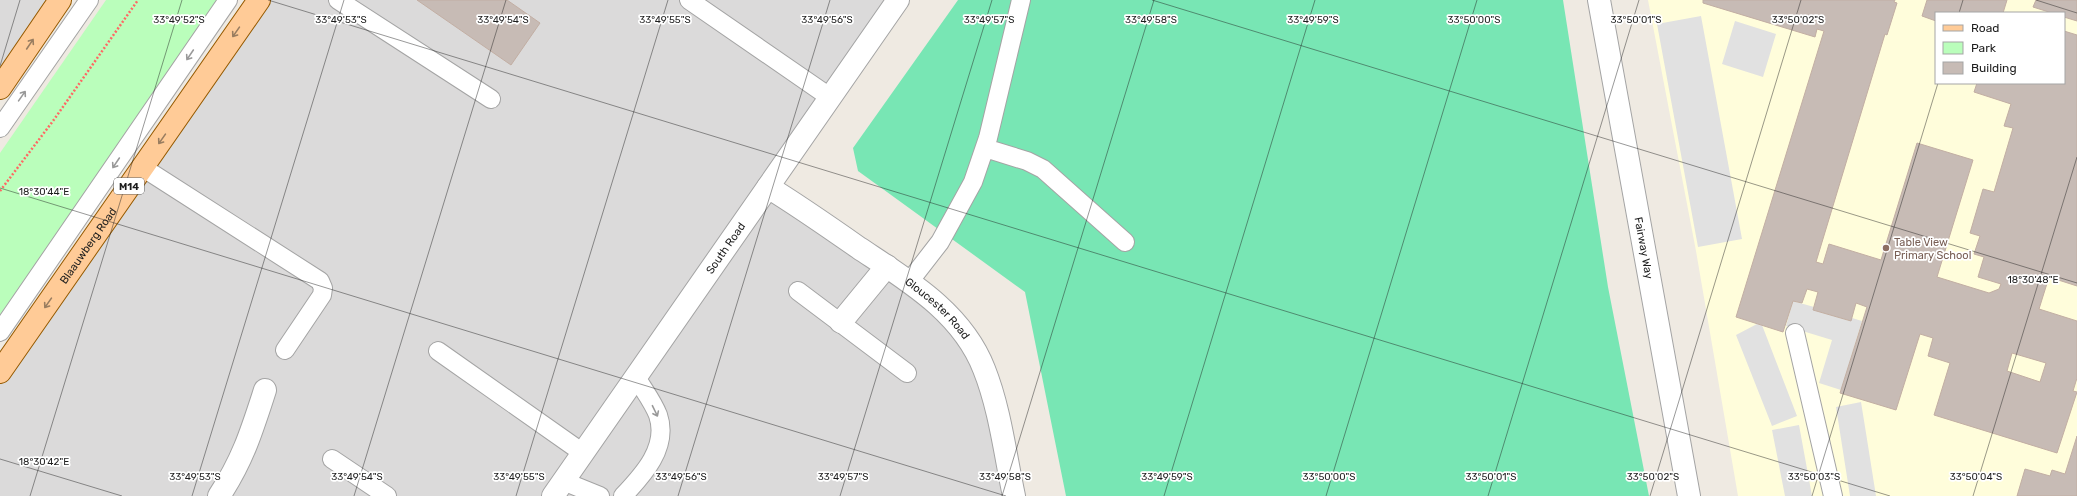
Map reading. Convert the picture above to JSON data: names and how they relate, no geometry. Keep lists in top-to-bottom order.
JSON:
{
  "streets": {
    "main road": ["M14", "Blaauwberg Road"],
    "street": ["South Road", "Fairway Way", "Gloucester Road"]
  },
  "crossings": [
    ["South Road", "Gloucester Road"]
  ],
  "one_way": ["Blaauwberg Road"],
  "places": ["Table View Primary School"],
  "legend": ["Road", "Park", "Building"],
  "coordinates": [
    "33°49'52\"S",
    "33°49'53\"S",
    "33°49'54\"S",
    "33°49'55\"S",
    "33°49'56\"S",
    "33°49'57\"S",
    "33°49'58\"S",
    "33°49'59\"S",
    "33°50'00\"S",
    "33°50'01\"S",
    "33°50'02\"S",
    "18°30'44\"E",
    "18°30'48\"E",
    "18°30'42\"E",
    "33°50'03\"S",
    "33°50'04\"S"
  ]
}
